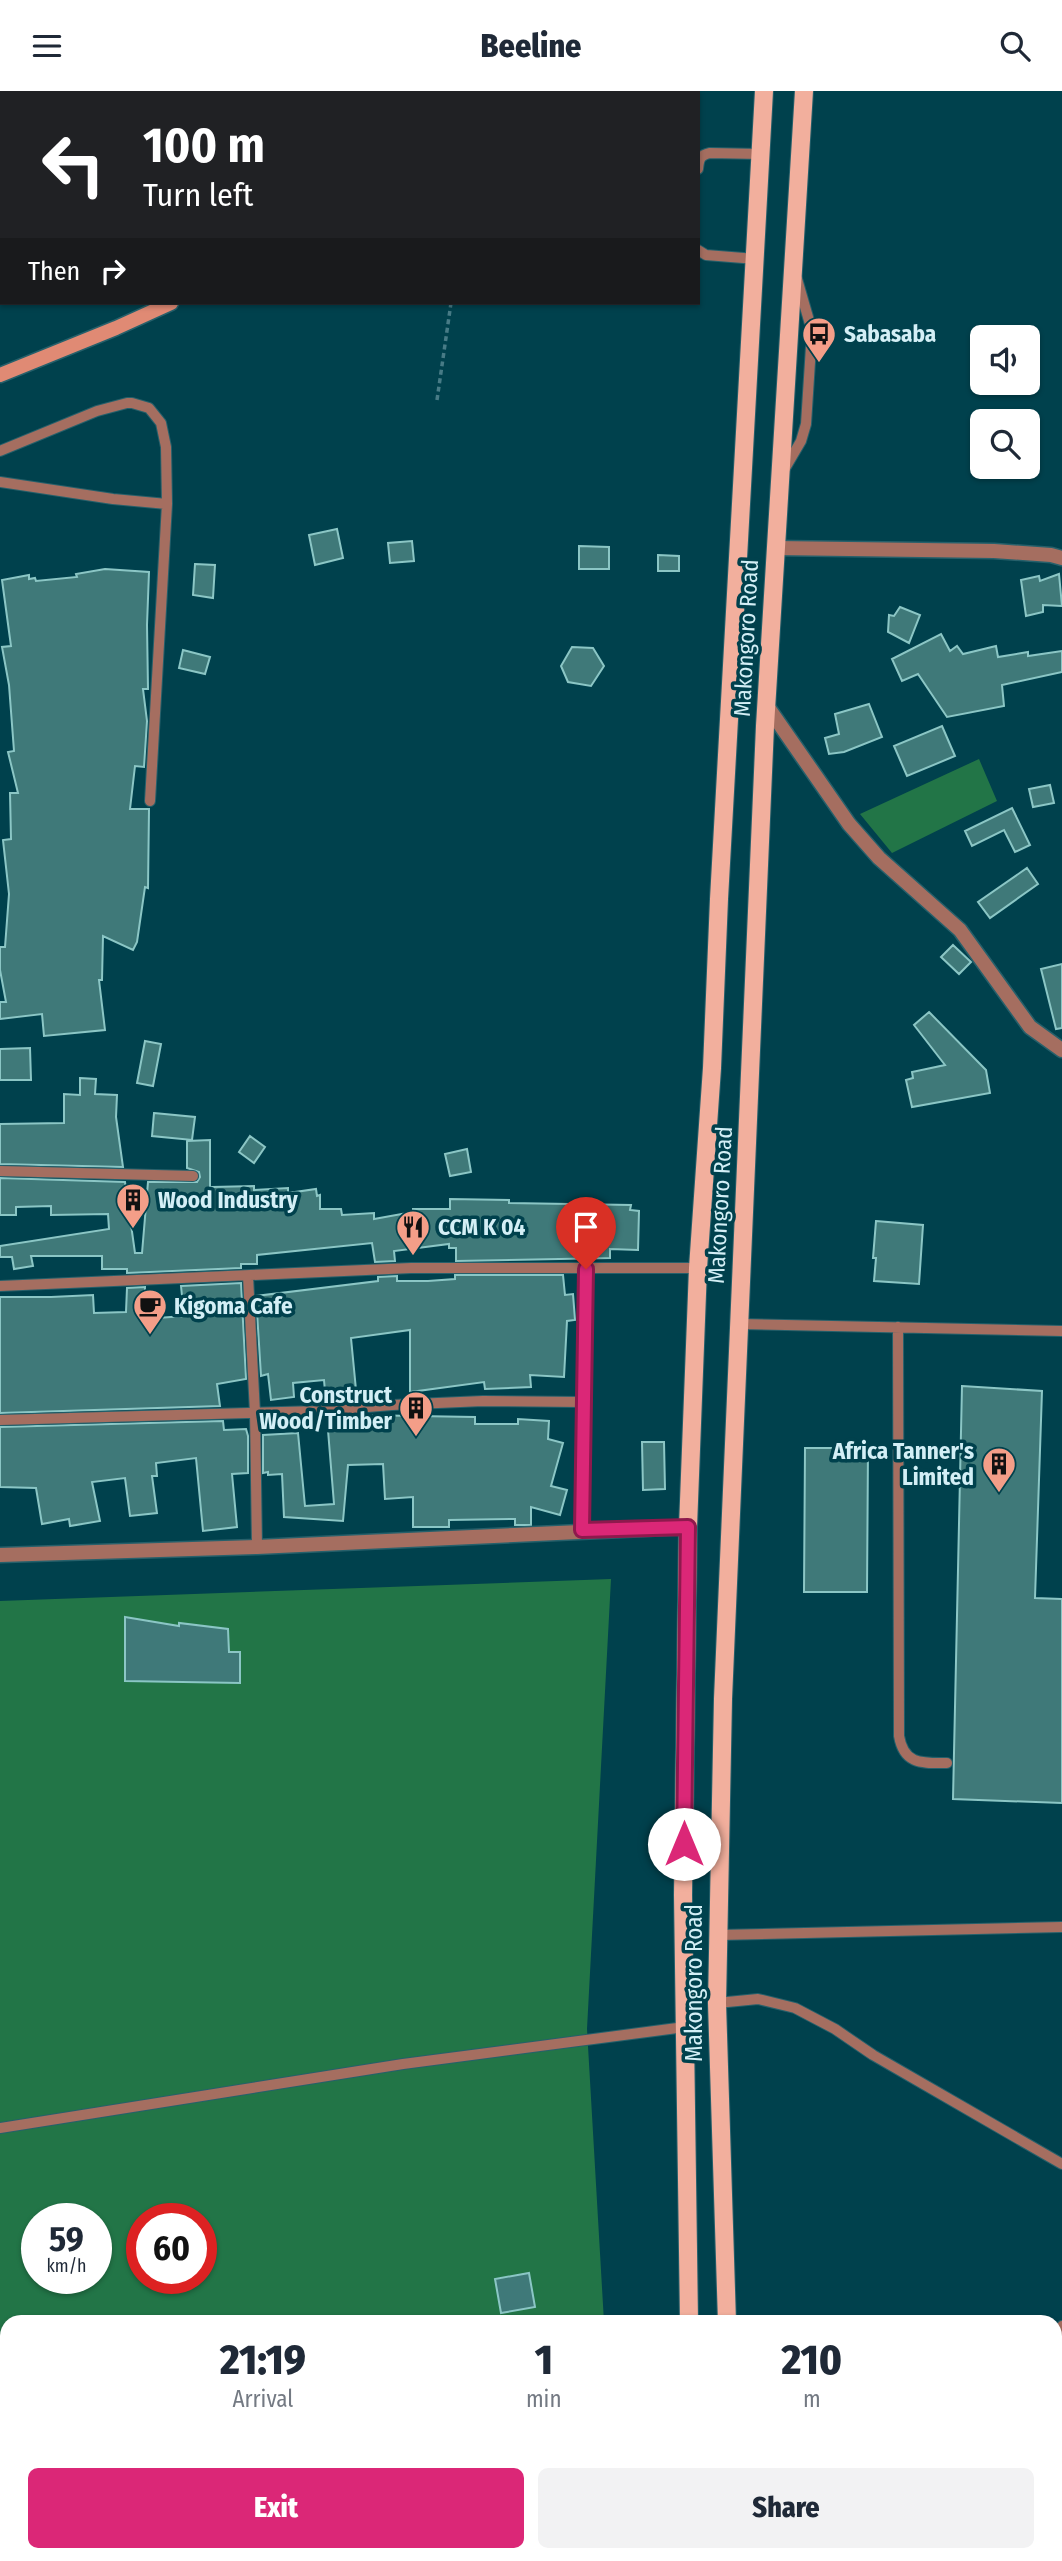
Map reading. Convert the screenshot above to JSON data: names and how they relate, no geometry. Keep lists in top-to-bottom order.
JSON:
{
  "streets": {
    "main road": ["Makongoro Road"]
  },
  "places": {
    "bus stop": ["Sabasaba"],
    "building": ["Wood Industry", "Construct Wood/Timber", "Africa Tanner's Limited"],
    "restaurant": ["CCM K 04"],
    "cafe": ["Kigoma Cafe"]
  },
  "page": {
    "header": "Beeline",
    "turn": ["100 m", "Turn left"],
    "then": "Then",
    "speed": "59 km/h",
    "limit": "60",
    "eta": [
      "21:19",
      "Arrival",
      "1",
      "min",
      "210",
      "m"
    ],
    "buttons": ["Exit", "Share"]
  }
}
